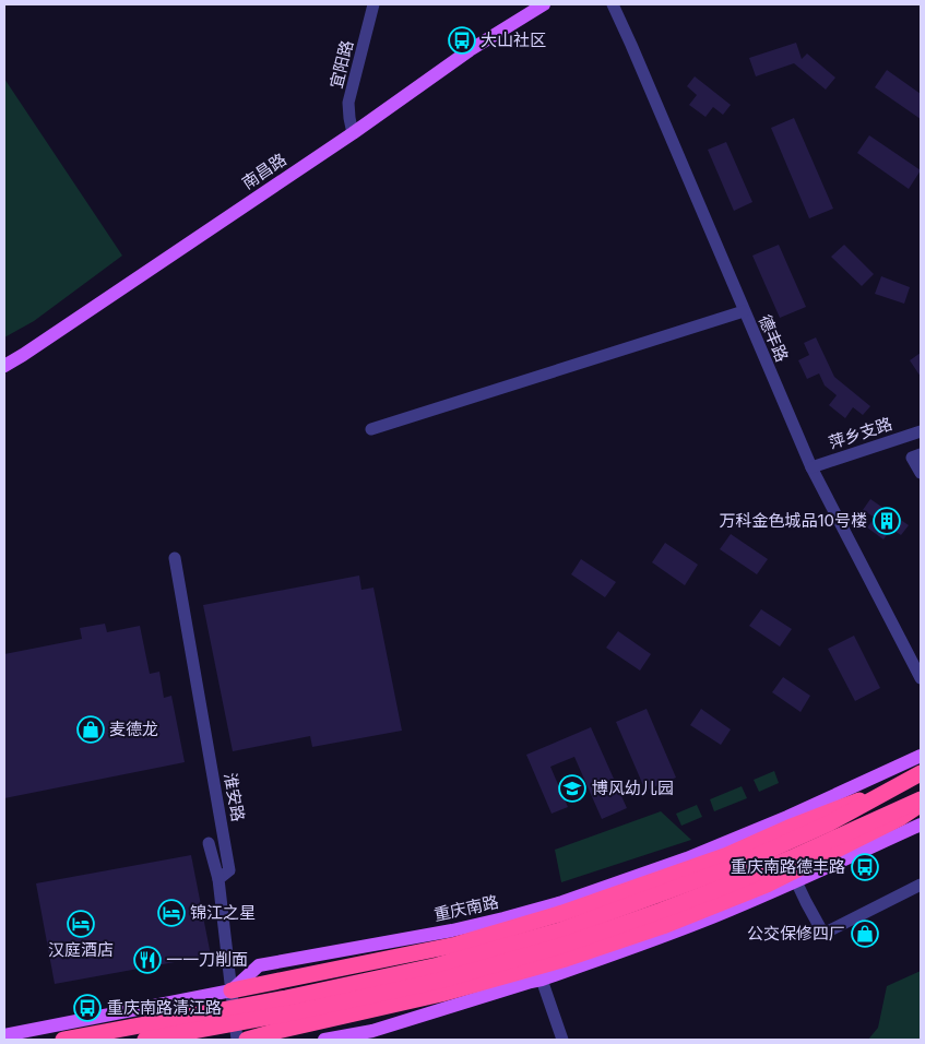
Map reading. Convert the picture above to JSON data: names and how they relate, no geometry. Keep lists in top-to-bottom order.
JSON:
{
  "streets": {
    "main road": ["南昌路", "重庆南路"],
    "street": [
      "宜阳路",
      "德丰路",
      "萍乡支路",
      "淮安路"
    ]
  },
  "crossings": [
    ["宜阳路", "南昌路"],
    ["德丰路", "萍乡支路"],
    ["淮安路", "重庆南路"]
  ],
  "places": {
    "bus stop": ["大山社区", "重庆南路德丰路", "重庆南路清江路"],
    "building": ["万科金色城品10号楼"],
    "shop": ["麦德龙", "公交保修四厂"],
    "school or university": ["博风幼儿园"],
    "hotel": ["锦江之星", "汉庭酒店"],
    "restaurant": ["一一刀削面"]
  }
}
